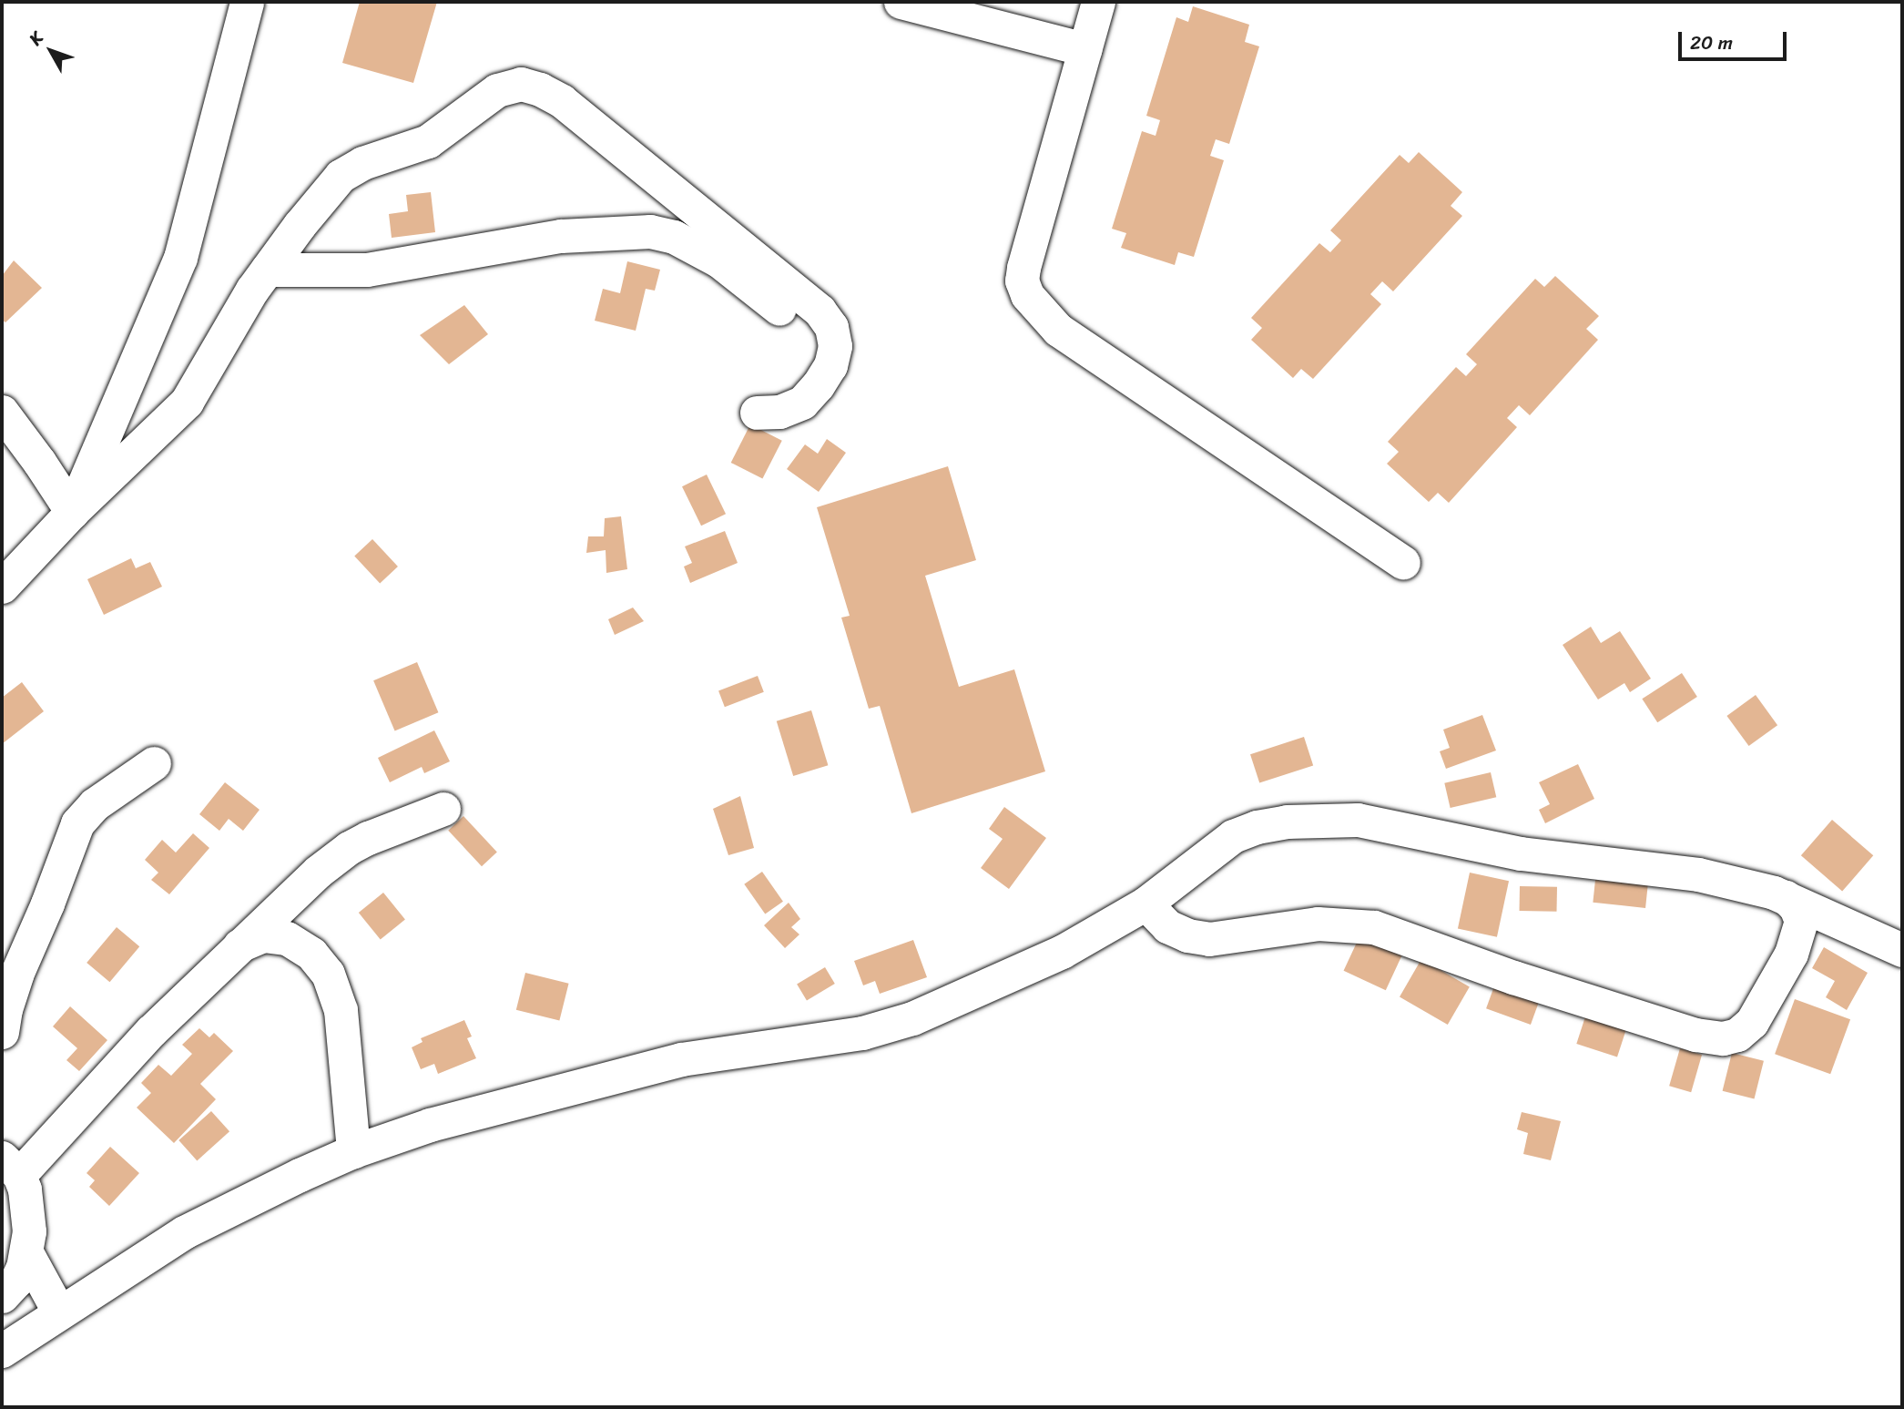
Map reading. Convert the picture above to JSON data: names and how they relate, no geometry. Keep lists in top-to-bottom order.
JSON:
{
  "scale_bar": "20 m",
  "north": "top left"
}
